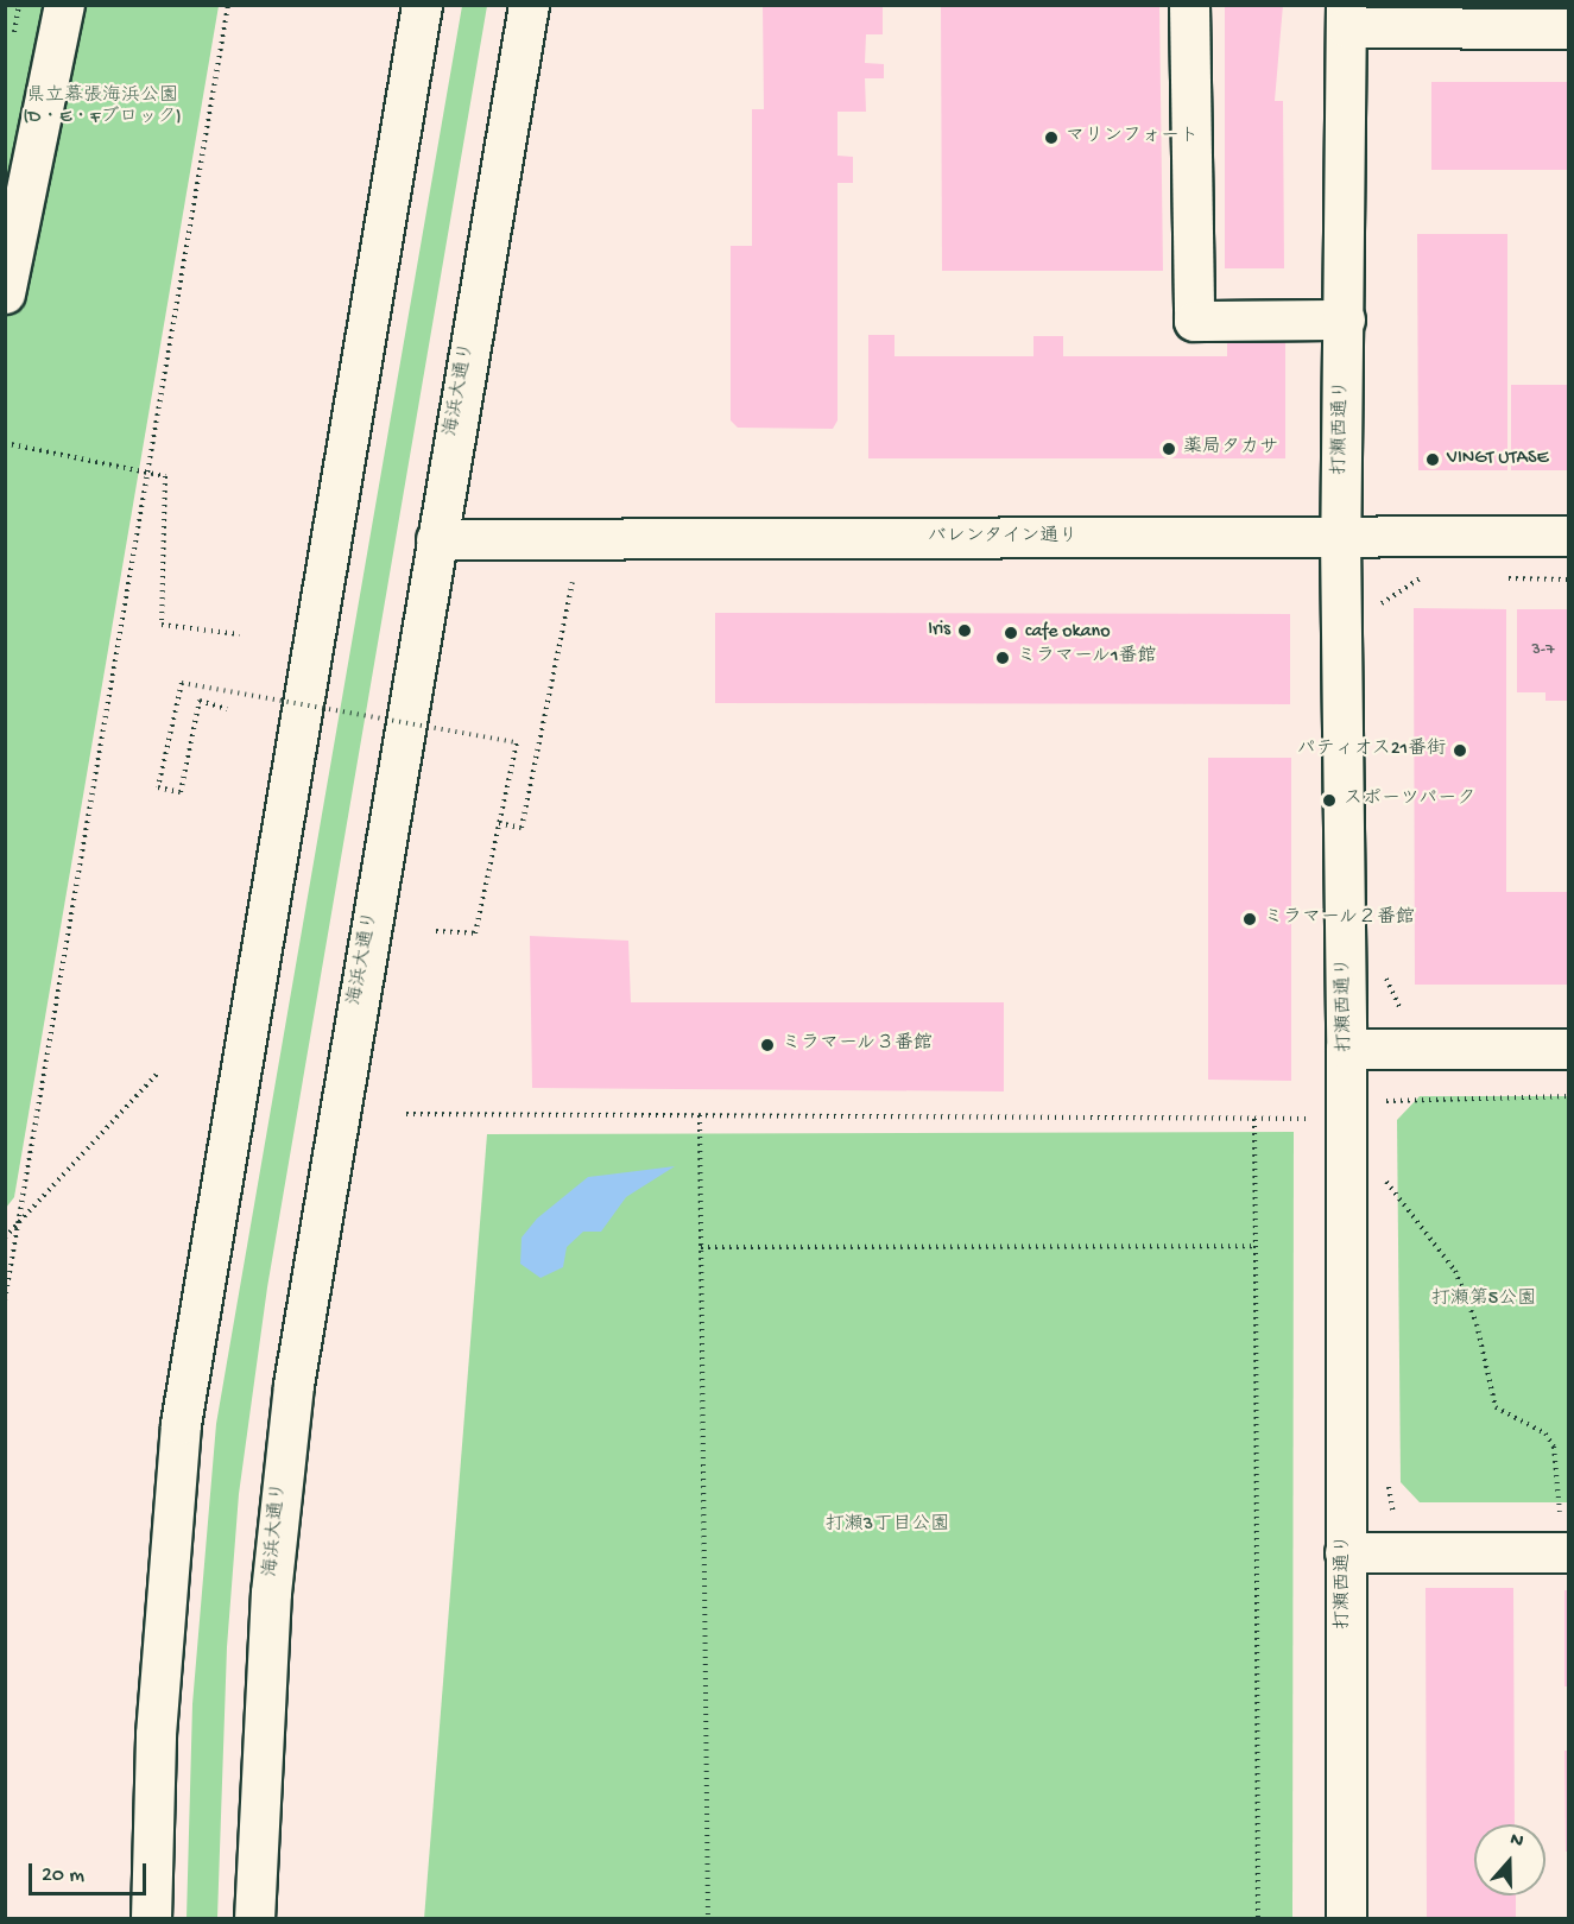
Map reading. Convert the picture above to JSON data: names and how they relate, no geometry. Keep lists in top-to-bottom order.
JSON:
{
  "streets": {
    "street": ["海浜大通り", "打瀬西通り", "バレンタイン通り"]
  },
  "crossings": [
    ["海浜大通り", "バレンタイン通り"],
    ["打瀬西通り", "バレンタイン通り"]
  ],
  "parks": ["県立幕張海浜公園 (D・E・Fブロック)", "打瀬第5公園", "打瀬3丁目公園"],
  "places": [
    "マリンフォート",
    "薬局タカサ",
    "VINGT UTASE",
    "Iris",
    "cafe okano",
    "ミラマール1番館",
    "パティオス21番街",
    "スポーツパーク",
    "ミラマール２番館",
    "ミラマール３番館"
  ],
  "house_numbers": ["3-7"],
  "scale_bar": "20 m",
  "north": "top"
}
